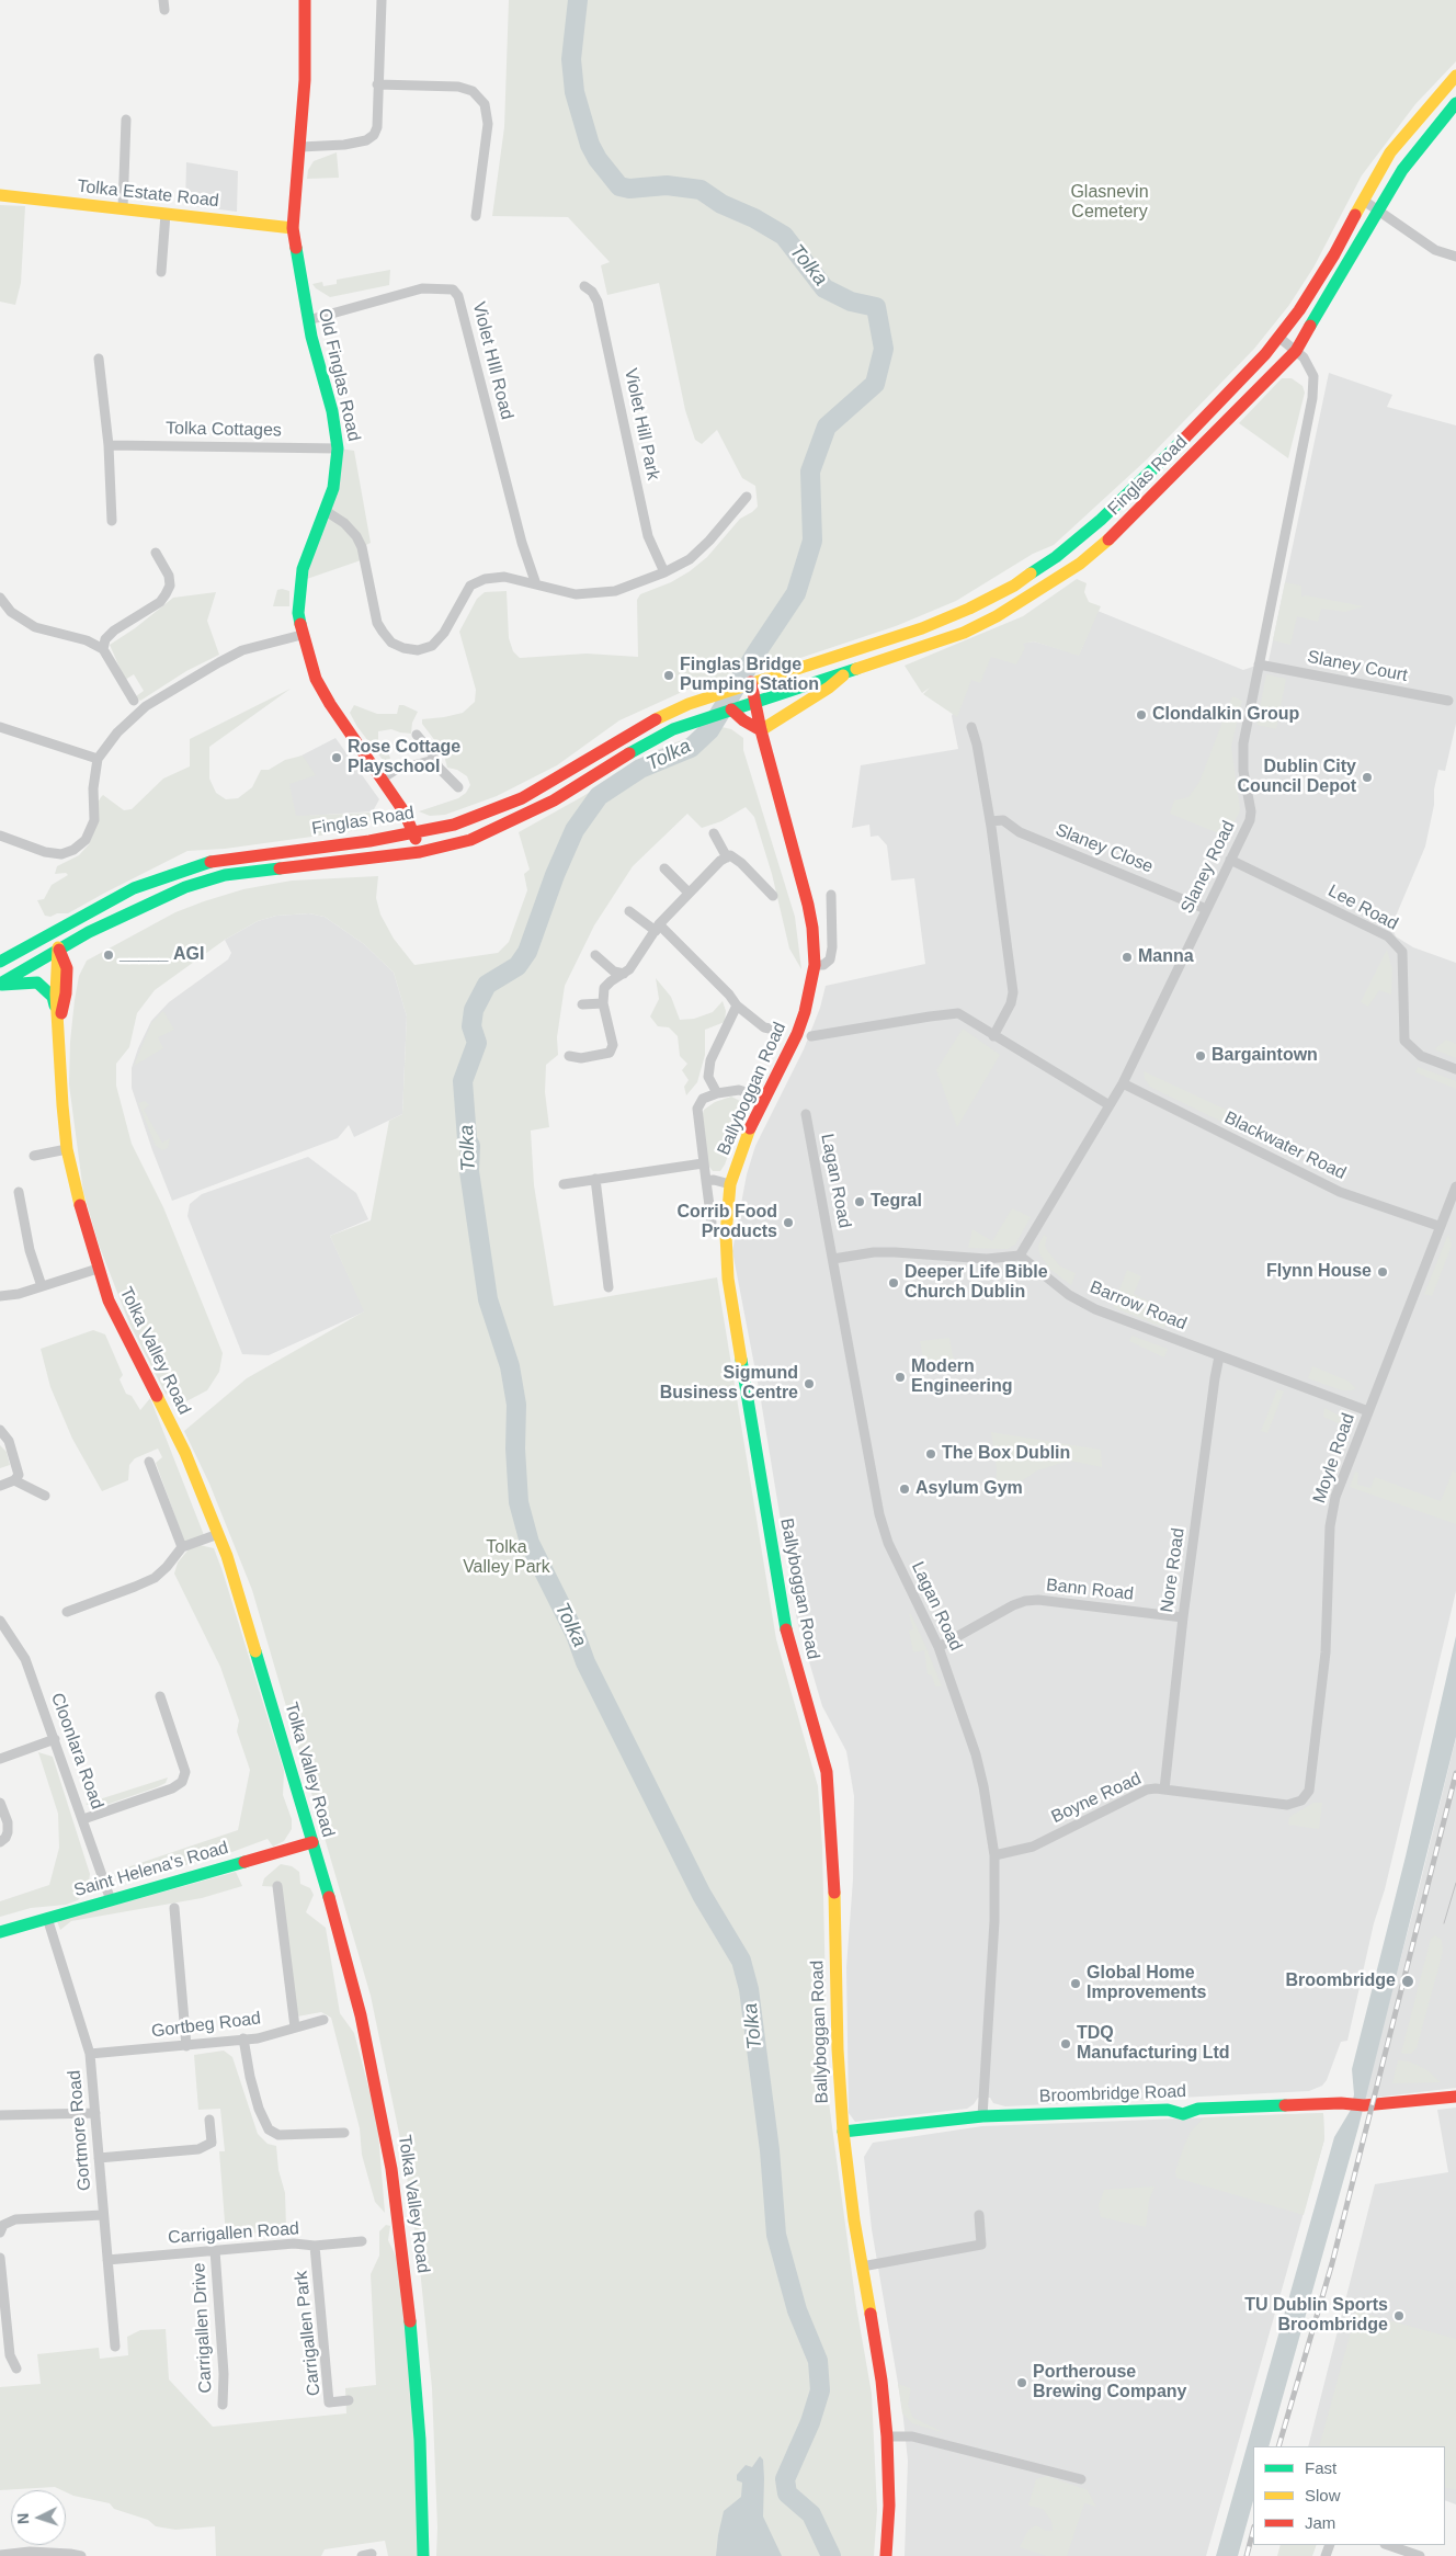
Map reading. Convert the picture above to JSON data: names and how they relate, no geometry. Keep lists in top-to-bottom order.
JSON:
{
  "streets": {
    "main road": [
      "Tolka Estate Road",
      "Old Finglas Road",
      "Finglas Road",
      "Ballyboggan Road",
      "Tolka Valley Road",
      "Saint Helena's Road",
      "Broombridge Road"
    ],
    "street": [
      "Violet HIll Road",
      "Violet Hill Park",
      "Tolka Cottages",
      "Slaney Court",
      "Slaney Close",
      "Slaney Road",
      "Lee Road",
      "Blackwater Road",
      "Lagan Road",
      "Barrow Road",
      "Moyle Road",
      "Nore Road",
      "Bann Road",
      "Cloonlara Road",
      "Boyne Road",
      "Gortbeg Road",
      "Gortmore Road",
      "Carrigallen Road",
      "Carrigallen Drive",
      "Carrigallen Park"
    ]
  },
  "crossings": [
    ["Tolka Estate Road", "Old Finglas Road"],
    ["Violet HIll Road", "Old Finglas Road"],
    ["Old Finglas Road", "Tolka Cottages"],
    ["Old Finglas Road", "Finglas Road"],
    ["Finglas Road", "Slaney Road"],
    ["Finglas Road", "Ballyboggan Road"],
    ["Finglas Road", "Tolka Valley Road"],
    ["Slaney Court", "Slaney Road"],
    ["Slaney Close", "Slaney Road"],
    ["Slaney Road", "Lee Road"],
    ["Slaney Road", "Blackwater Road"],
    ["Slaney Road", "Barrow Road"],
    ["Ballyboggan Road", "Broombridge Road"],
    ["Blackwater Road", "Moyle Road"],
    ["Lagan Road", "Bann Road"],
    ["Lagan Road", "Boyne Road"],
    ["Lagan Road", "Broombridge Road"],
    ["Barrow Road", "Moyle Road"],
    ["Barrow Road", "Nore Road"],
    ["Tolka Valley Road", "Saint Helena's Road"],
    ["Moyle Road", "Boyne Road"],
    ["Nore Road", "Bann Road"],
    ["Nore Road", "Boyne Road"],
    ["Cloonlara Road", "Saint Helena's Road"],
    ["Saint Helena's Road", "Gortmore Road"],
    ["Gortbeg Road", "Gortmore Road"],
    ["Gortmore Road", "Carrigallen Road"],
    ["Carrigallen Road", "Carrigallen Drive"],
    ["Carrigallen Road", "Carrigallen Park"]
  ],
  "water": ["Tolka"],
  "parks": ["Glasnevin Cemetery", "Tolka Valley Park"],
  "places": [
    "Finglas Bridge Pumping Station",
    "Clondalkin Group",
    "Rose Cottage Playschool",
    "Dublin City Council Depot",
    "_____ AGI",
    "Manna",
    "Bargaintown",
    "Tegral",
    "Corrib Food Products",
    "Flynn House",
    "Deeper Life Bible Church Dublin",
    "Modern Engineering",
    "Sigmund Business Centre",
    "The Box Dublin",
    "Asylum Gym",
    "Broombridge",
    "Global Home Improvements",
    "TDQ Manufacturing Ltd",
    "TU Dublin Sports Broombridge",
    "Portherouse Brewing Company"
  ],
  "legend": ["Fast", "Slow", "Jam"],
  "north": "left"
}
